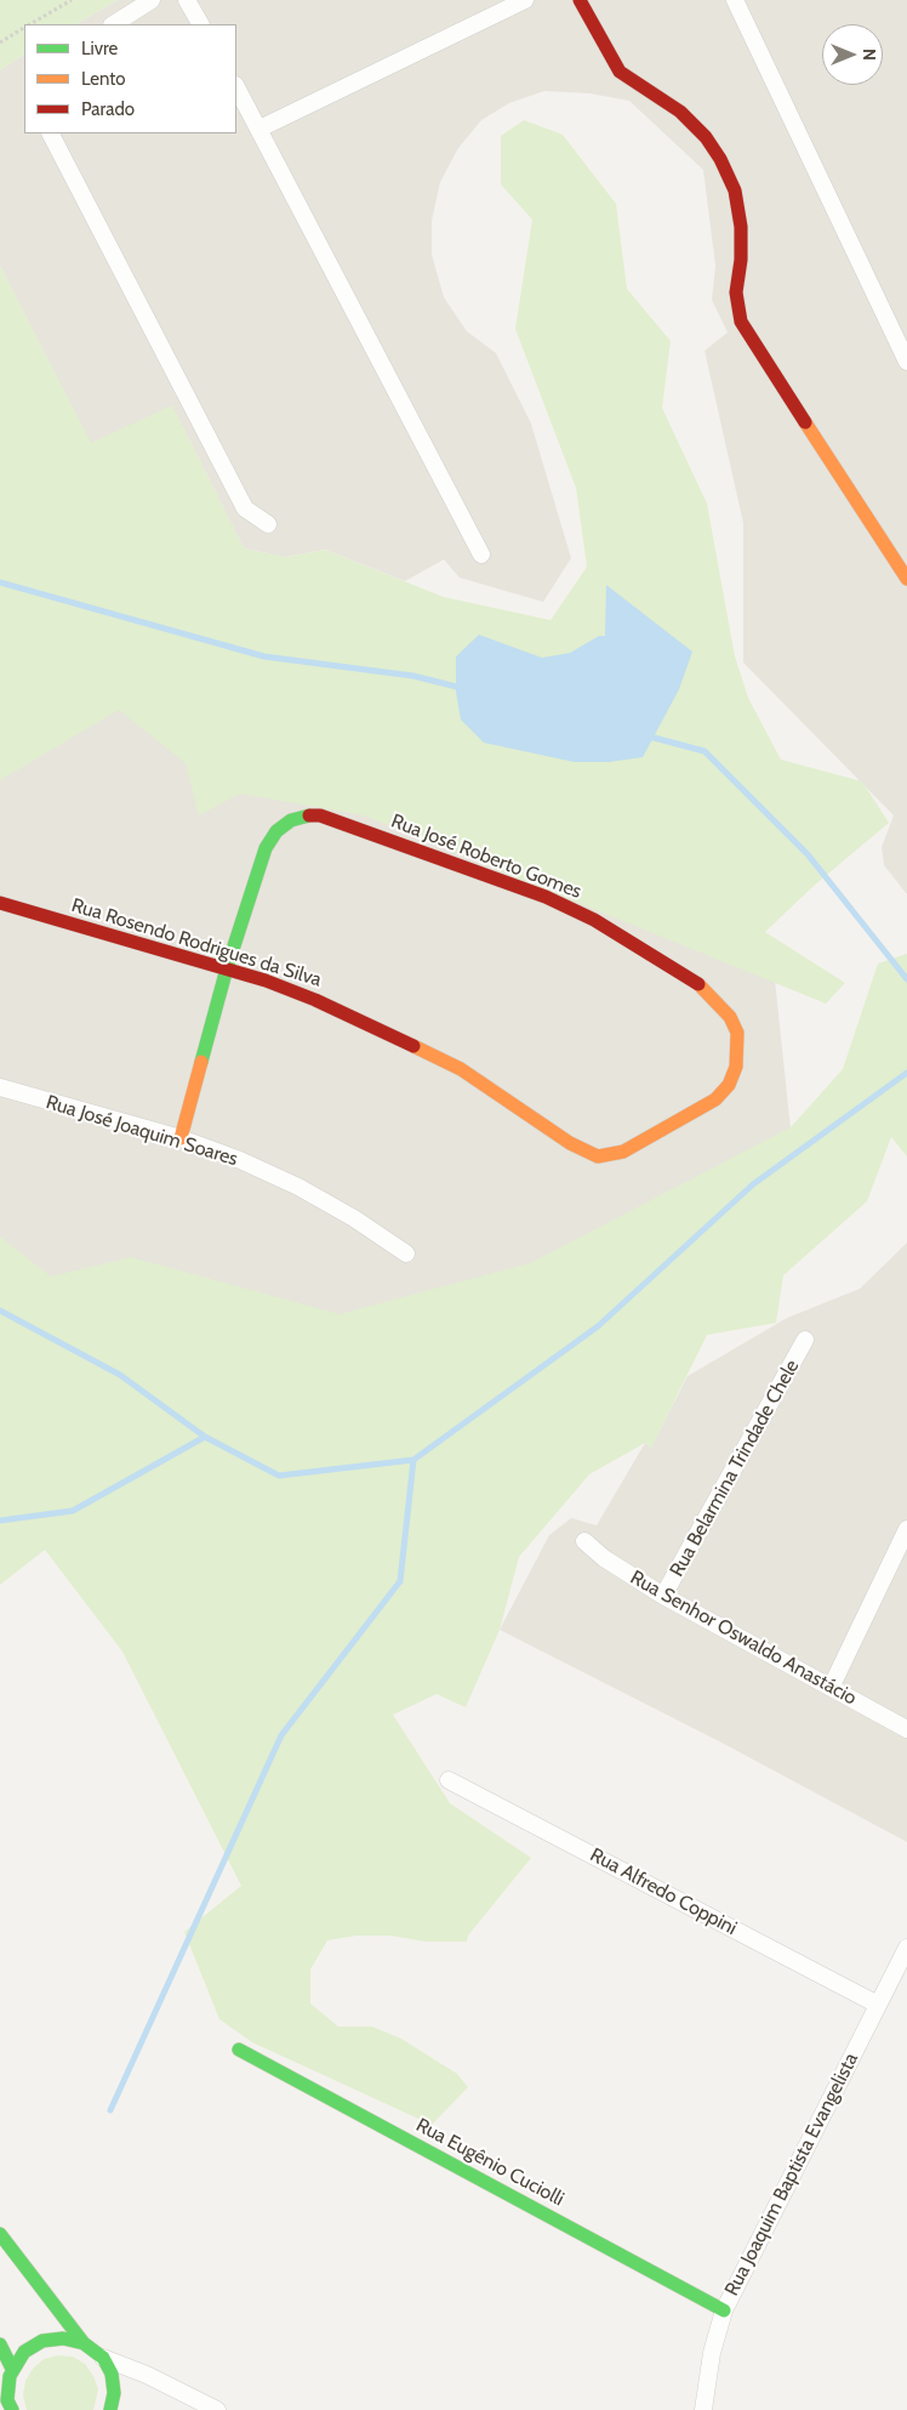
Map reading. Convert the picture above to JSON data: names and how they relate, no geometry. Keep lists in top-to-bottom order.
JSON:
{
  "streets": {
    "street": [
      "Rua José Roberto Gomes",
      "Rua Rosendo Rodrigues da Silva",
      "Rua José Joaquim Soares",
      "Rua Belarmina Trindade Chele",
      "Rua Senhor Oswaldo Anastácio",
      "Rua Alfredo Coppini",
      "Rua Eugênio Cuciolli",
      "Rua Joaquim Baptista Evangelista"
    ]
  },
  "crossings": [
    ["Rua José Roberto Gomes", "Rua Rosendo Rodrigues da Silva"],
    ["Rua Belarmina Trindade Chele", "Rua Senhor Oswaldo Anastácio"],
    ["Rua Alfredo Coppini", "Rua Joaquim Baptista Evangelista"],
    ["Rua Eugênio Cuciolli", "Rua Joaquim Baptista Evangelista"]
  ],
  "legend": ["Livre", "Lento", "Parado"],
  "north": "right"
}
